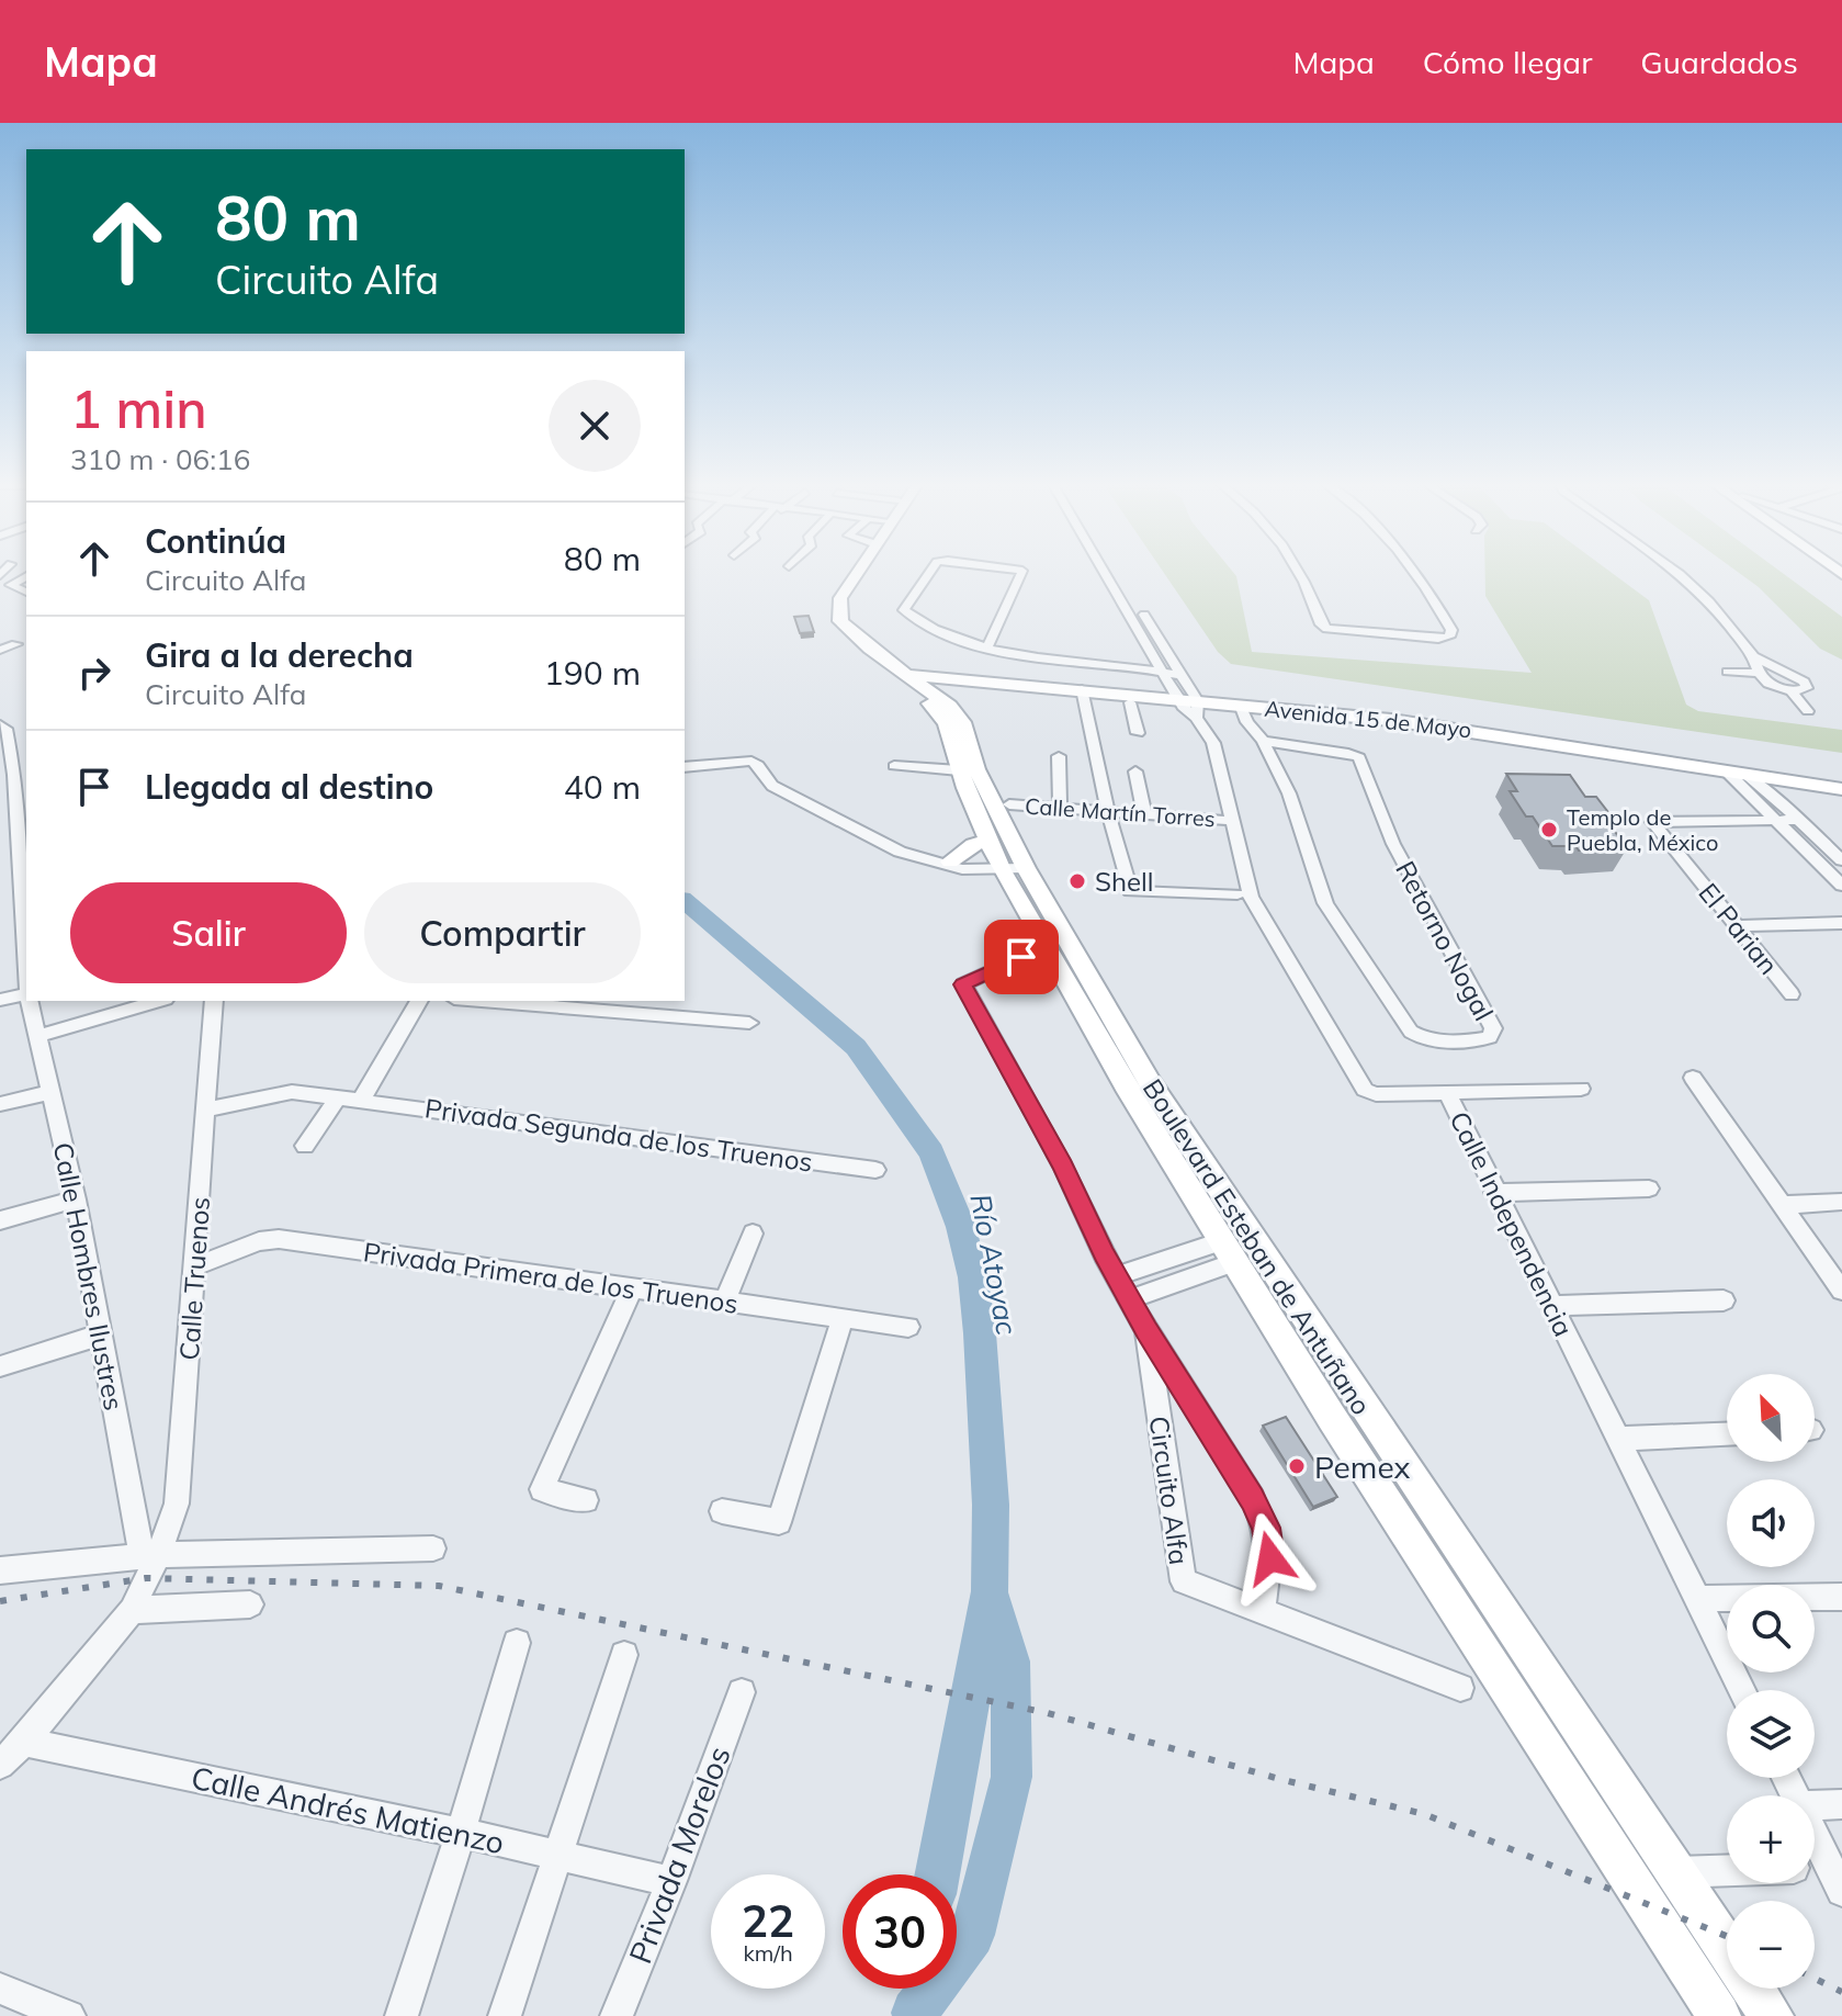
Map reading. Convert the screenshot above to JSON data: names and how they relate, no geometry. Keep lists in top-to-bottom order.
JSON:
{
  "streets": {
    "main road": ["Avenida 15 de Mayo", "Boulevard Esteban de Antuñano"],
    "street": [
      "Calle Martín Torres",
      "El Parian",
      "Retorno Nogal",
      "Privada Segunda de los Truenos",
      "Calle Independencia",
      "Calle Hombres Ilustres",
      "Privada Primera de los Truenos",
      "Calle Truenos",
      "Circuito Alfa",
      "Calle Andrés Matienzo",
      "Privada Morelos"
    ]
  },
  "crossings": [
    ["Avenida 15 de Mayo", "Calle Independencia"],
    ["Avenida 15 de Mayo", "Boulevard Esteban de Antuñano"],
    ["Calle Martín Torres", "Calle Independencia"],
    ["Privada Segunda de los Truenos", "Calle Truenos"],
    ["Calle Hombres Ilustres", "Calle Truenos"],
    ["Privada Primera de los Truenos", "Calle Truenos"],
    ["Calle Andrés Matienzo", "Privada Morelos"]
  ],
  "water": ["Río Atoyac"],
  "places": ["Templo de Puebla, México", "Shell", "Pemex"],
  "north": "top left",
  "page": {
    "header": "Mapa",
    "nav": ["Mapa", "Cómo llegar", "Guardados"],
    "turn": ["80 m", "Circuito Alfa"],
    "heading": ["1 min", "310 m · 06:16"],
    "list": [
      {
        "name": "Continúa",
        "note": "Circuito Alfa",
        "value": "80 m"
      },
      {
        "name": "Gira a la derecha",
        "note": "Circuito Alfa",
        "value": "190 m"
      },
      {
        "name": "Llegada al destino",
        "value": "40 m"
      }
    ],
    "buttons": ["Salir", "Compartir"],
    "map_buttons": ["+", "−"],
    "speed": "22 km/h",
    "limit": "30"
  }
}
